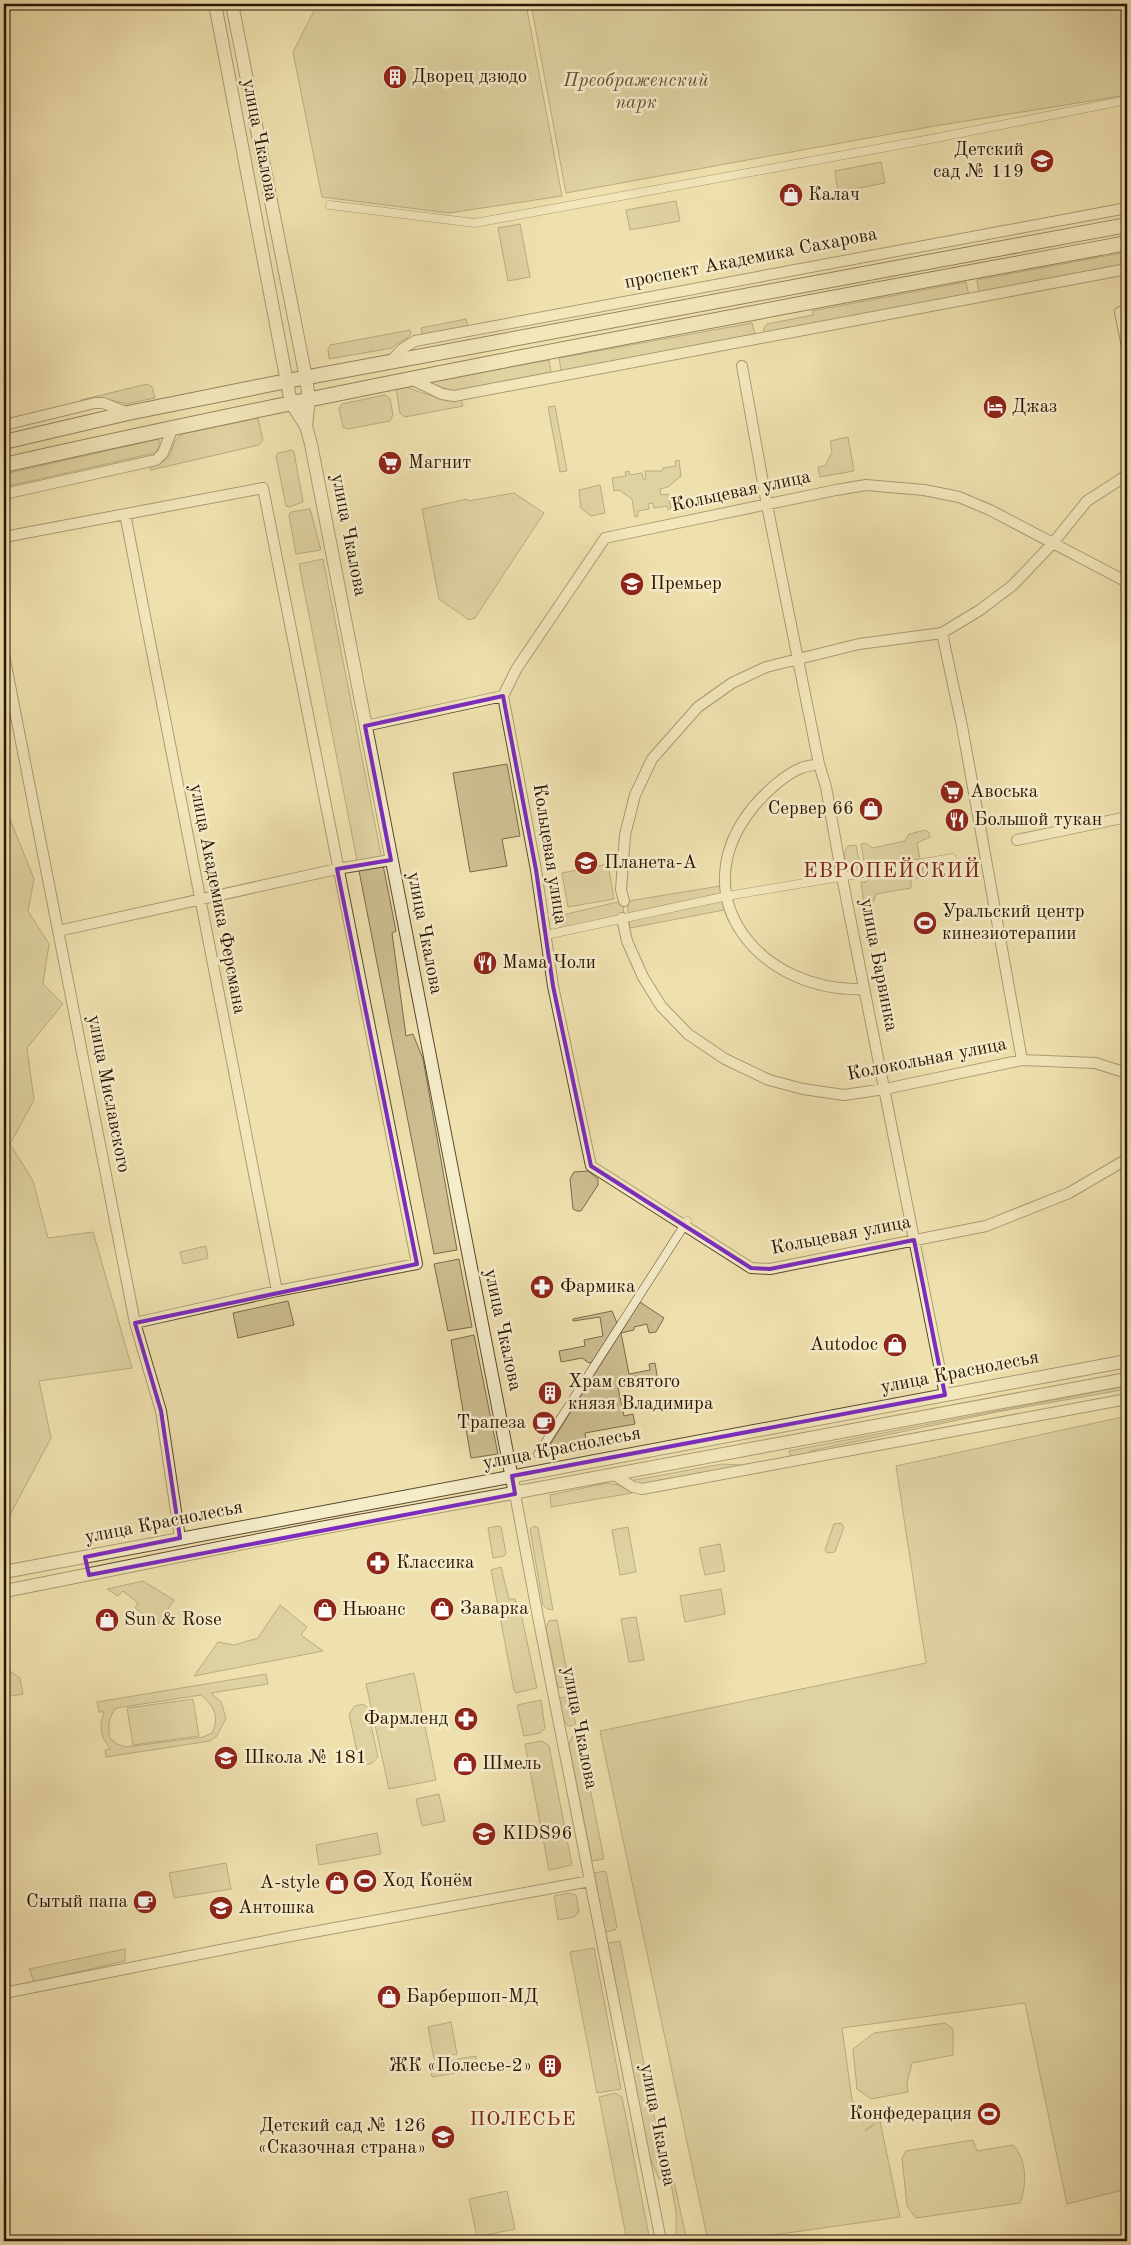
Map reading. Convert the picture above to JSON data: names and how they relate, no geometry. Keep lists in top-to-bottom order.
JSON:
{
  "streets": {
    "main road": ["проспект Академика Сахарова"],
    "street": [
      "улица Чкалова",
      "Кольцевая улица",
      "улица Академика Ферсмана",
      "улица Барвинка",
      "Колокольная улица",
      "улица Миславского",
      "улица Краснолесья"
    ]
  },
  "crossings": [
    ["улица Чкалова", "проспект Академика Сахарова"],
    ["улица Чкалова", "улица Краснолесья"],
    ["Кольцевая улица", "улица Барвинка"],
    ["улица Барвинка", "Колокольная улица"],
    ["улица Барвинка", "улица Краснолесья"],
    ["улица Миславского", "улица Краснолесья"]
  ],
  "districts": ["ЕВРОПЕЙСКИЙ", "ПОЛЕСЬЕ"],
  "parks": ["Преображенский парк"],
  "places": {
    "building": ["Дворец дзюдо", "Храм святого князя Владимира", "ЖК «Полесье-2»"],
    "school or university": [
      "Детский сад № 119",
      "Премьер",
      "Планета-А",
      "Школа № 181",
      "KIDS96",
      "Антошка",
      "Детский сад № 126 «Сказочная страна»"
    ],
    "shop": [
      "Калач",
      "Сервер 66",
      "Autodoc",
      "Заварка",
      "Ньюанс",
      "Sun & Rose",
      "Шмель",
      "A-style",
      "Барбершоп-МД"
    ],
    "hotel": ["Джаз"],
    "supermarket": ["Магнит", "Авоська"],
    "restaurant": ["Большой тукан", "Мама Чоли"],
    "sports": ["Уральский центр кинезиотерапии", "Ход Конём", "Конфедерация"],
    "pharmacy": ["Фармика", "Классика", "Фармленд"],
    "cafe": ["Трапеза", "Сытый папа"]
  }
}
